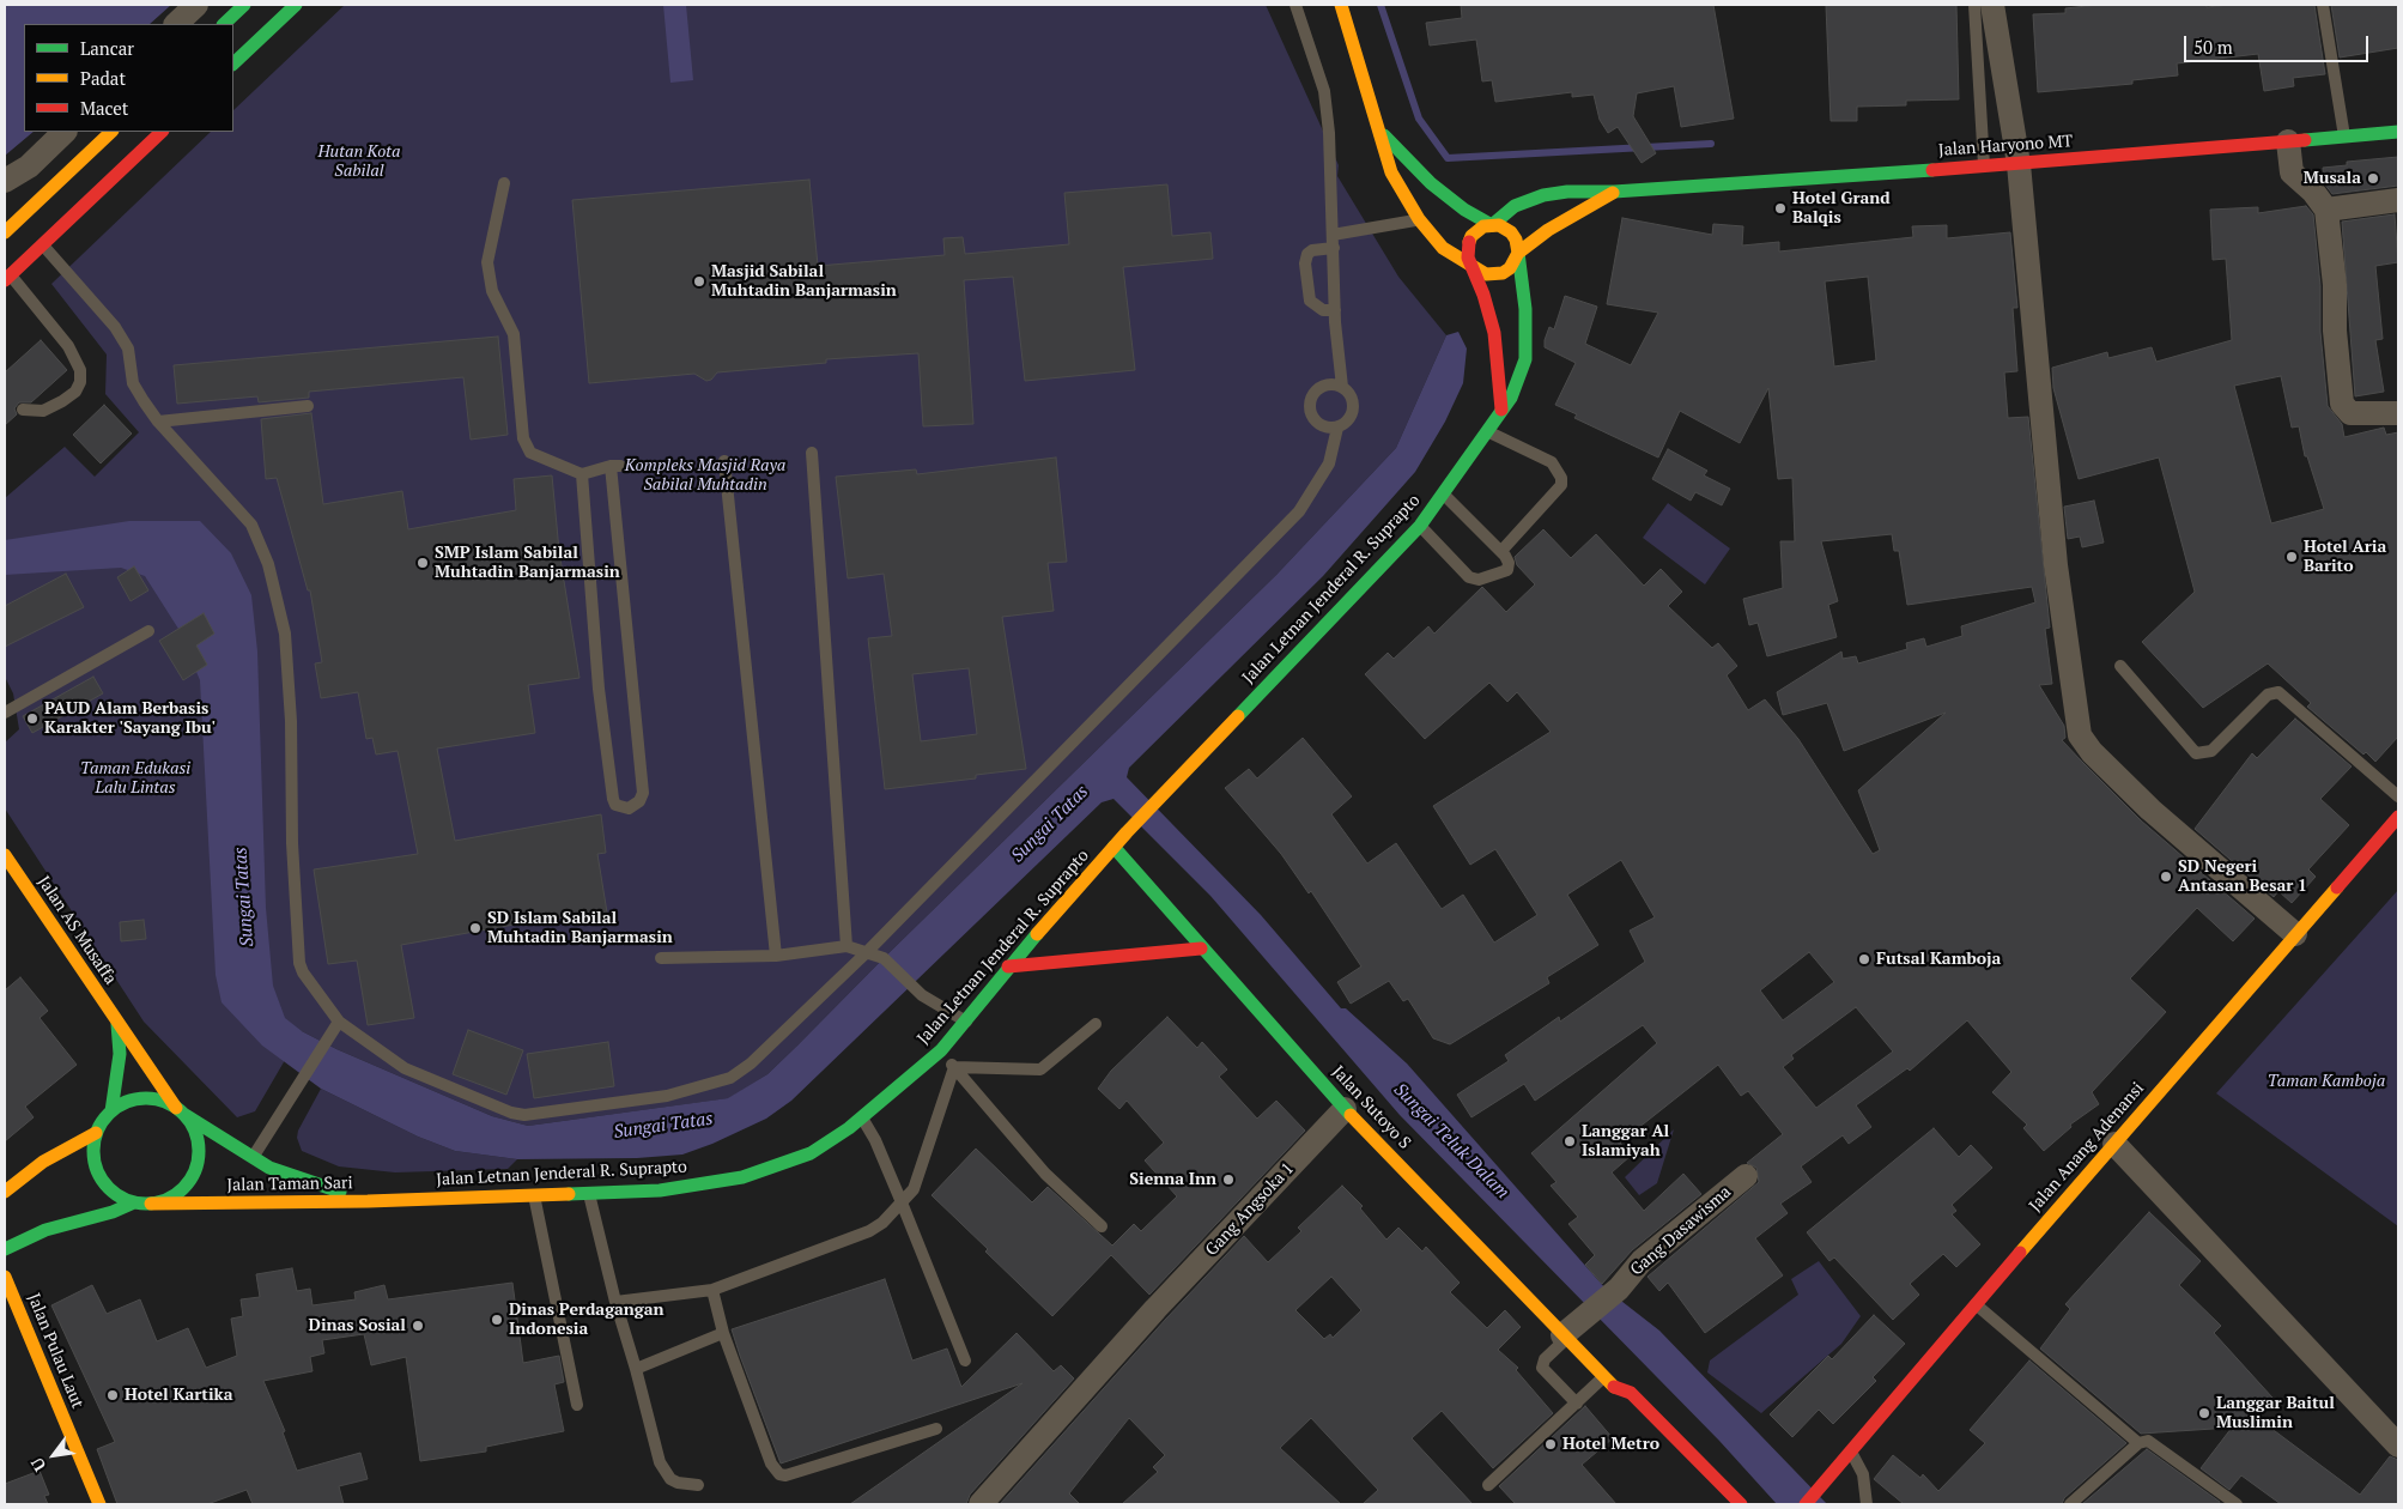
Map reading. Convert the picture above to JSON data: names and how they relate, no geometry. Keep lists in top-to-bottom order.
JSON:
{
  "streets": {
    "main road": [
      "Jalan Haryono MT",
      "Jalan Letnan Jenderal R. Suprapto",
      "Jalan AS Musaffa",
      "Jalan Sutoyo S",
      "Jalan Anang Adenansi",
      "Jalan Taman Sari",
      "Jalan Pulau Laut"
    ],
    "street": ["Gang Angsoka 1", "Gang Dasawisma"]
  },
  "crossings": [
    ["Jalan Haryono MT", "Jalan Letnan Jenderal R. Suprapto"],
    ["Jalan Letnan Jenderal R. Suprapto", "Jalan Sutoyo S"],
    ["Jalan Letnan Jenderal R. Suprapto", "Jalan Taman Sari"],
    ["Jalan AS Musaffa", "Jalan Taman Sari"],
    ["Jalan Sutoyo S", "Gang Angsoka 1"],
    ["Jalan Sutoyo S", "Gang Dasawisma"]
  ],
  "water": ["Sungai Tatas", "Sungai Teluk Dalam"],
  "parks": [
    "Hutan Kota Sabilal",
    "Kompleks Masjid Raya Sabilal Muhtadin",
    "Taman Edukasi Lalu Lintas",
    "Taman Kamboja"
  ],
  "places": [
    "Musala",
    "Hotel Grand Balqis",
    "Masjid Sabilal Muhtadin Banjarmasin",
    "Hotel Aria Barito",
    "SMP Islam Sabilal Muhtadin Banjarmasin",
    "PAUD Alam Berbasis Karakter 'Sayang Ibu'",
    "SD Negeri Antasan Besar 1",
    "SD Islam Sabilal Muhtadin Banjarmasin",
    "Futsal Kamboja",
    "Langgar Al Islamiyah",
    "Sienna Inn",
    "Dinas Perdagangan Indonesia",
    "Dinas Sosial",
    "Hotel Kartika",
    "Langgar Baitul Muslimin",
    "Hotel Metro"
  ],
  "legend": ["Lancar", "Padat", "Macet"],
  "scale_bar": "50 m",
  "north": "bottom left"
}
